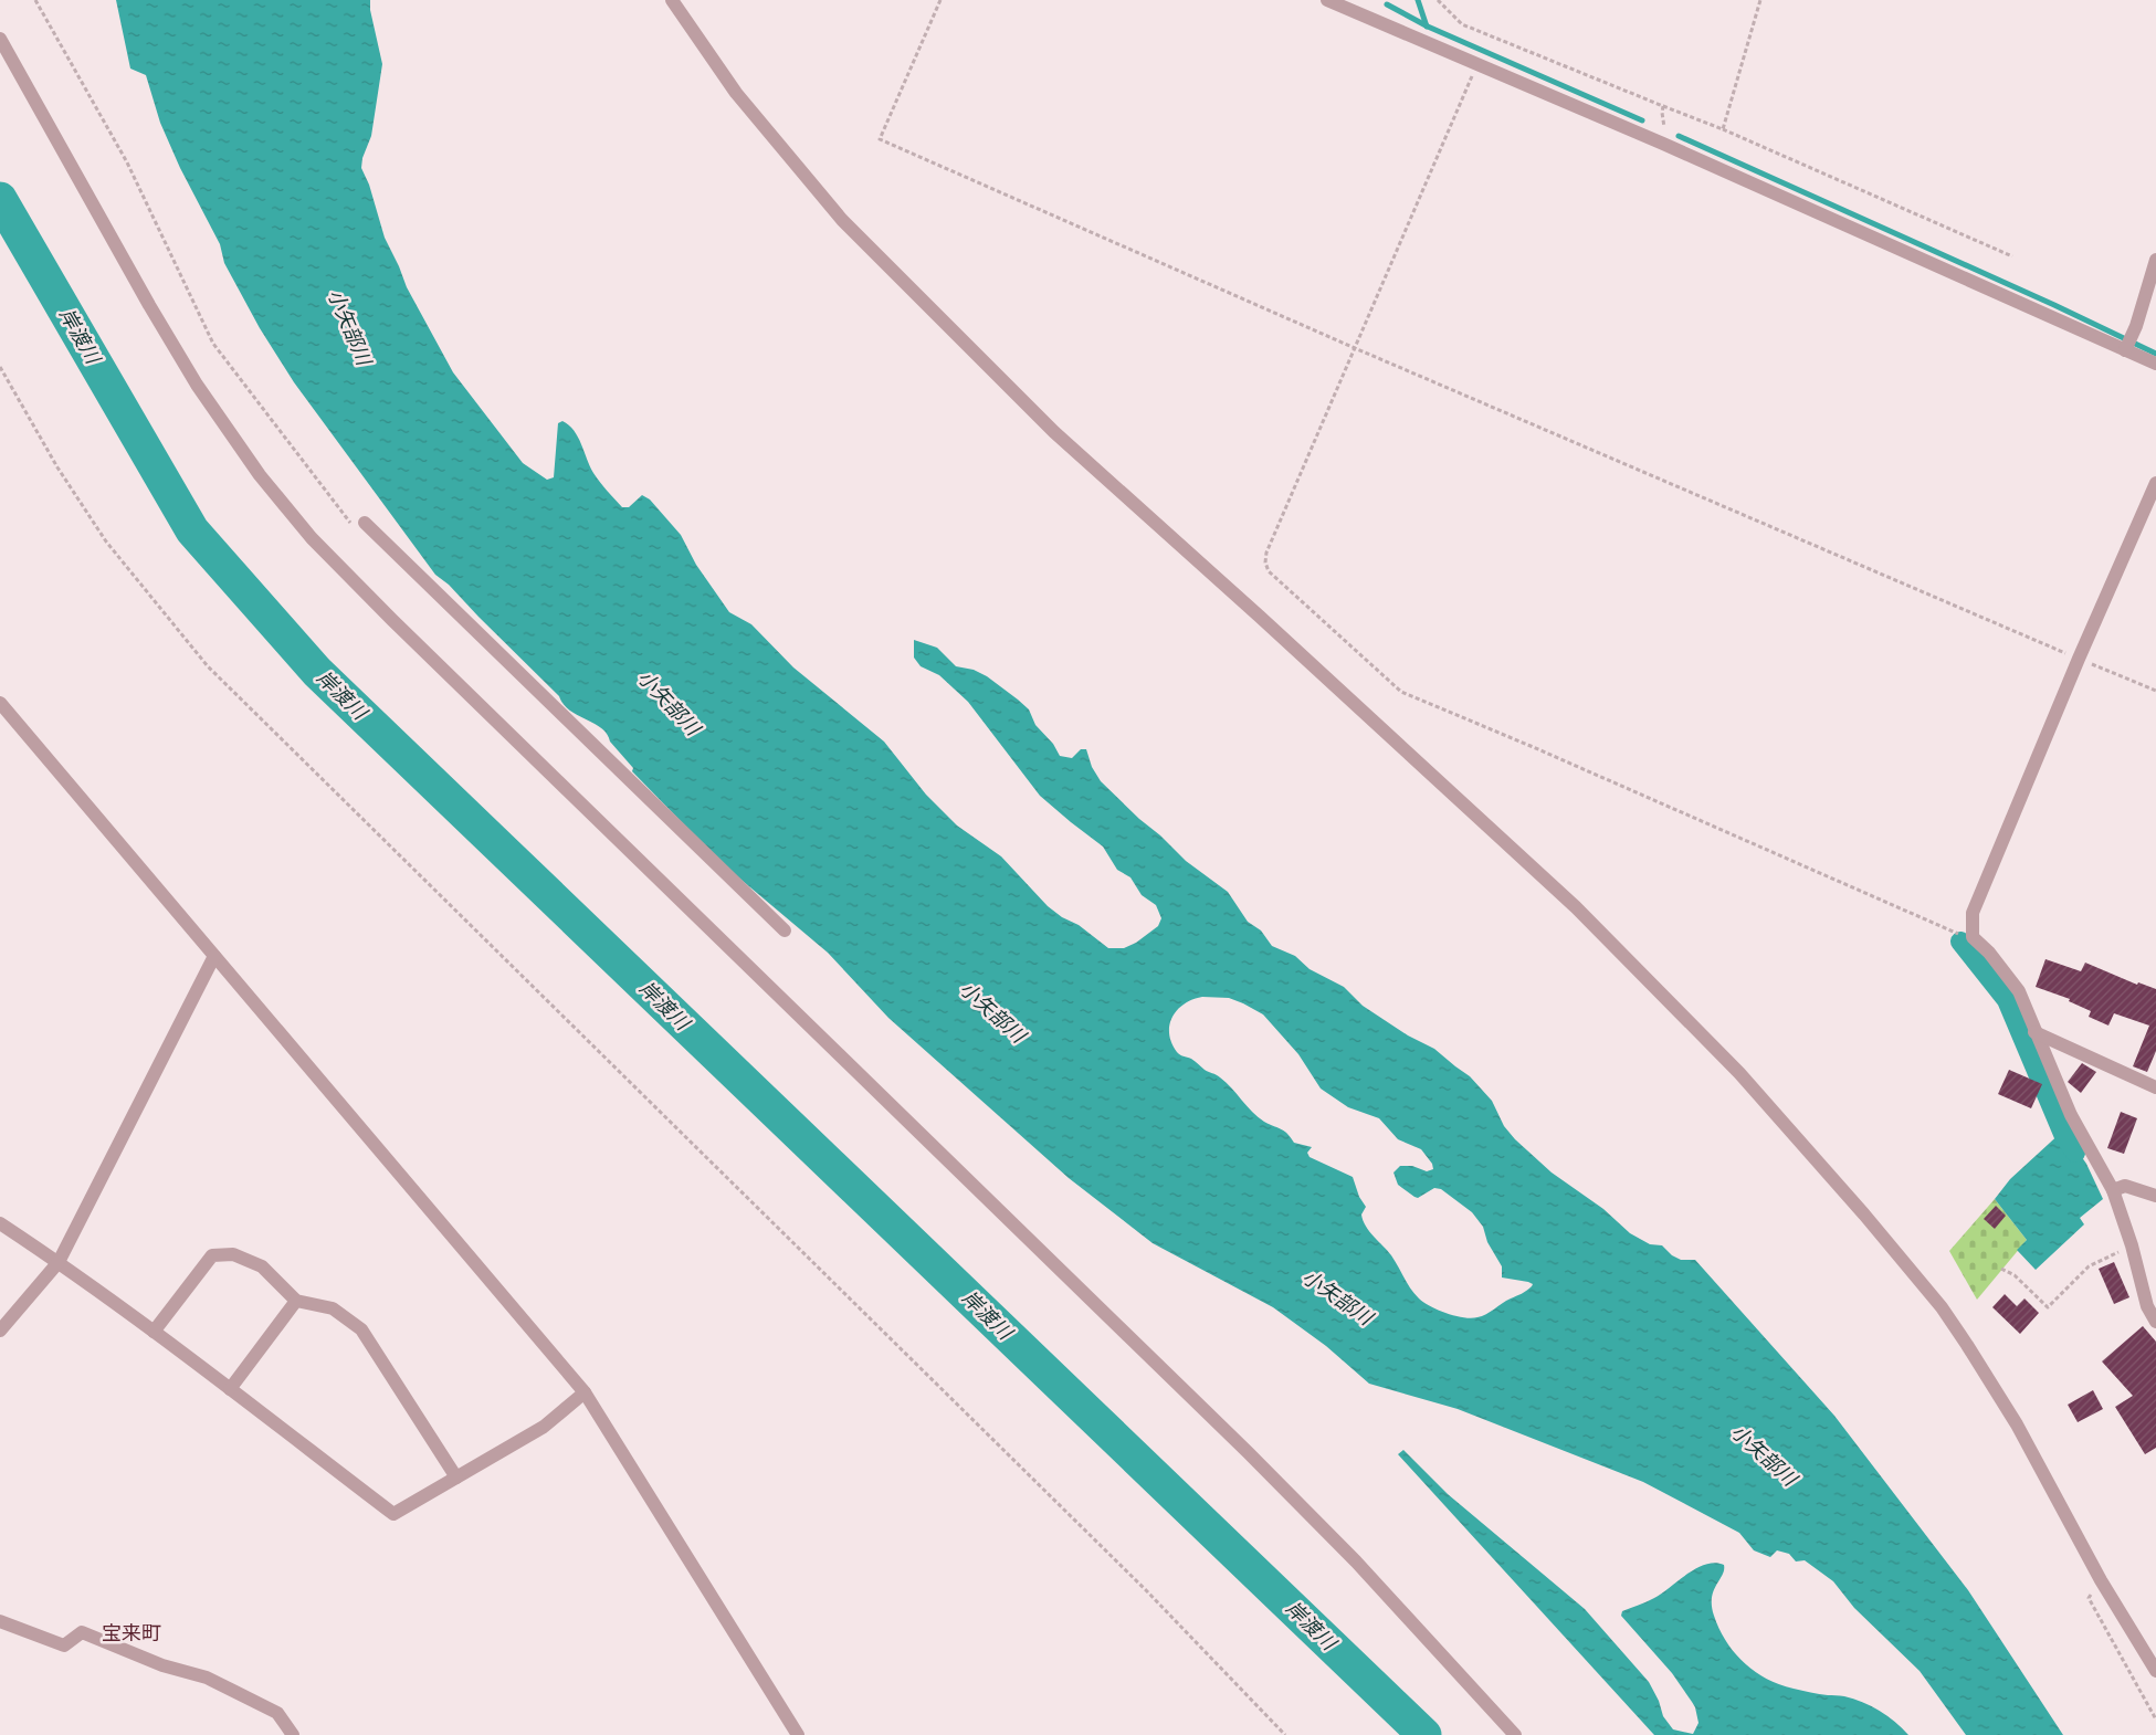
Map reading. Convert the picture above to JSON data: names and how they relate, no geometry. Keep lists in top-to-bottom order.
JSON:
{
  "districts": ["宝来町"],
  "water": ["小矢部川", "岸渡川"]
}
